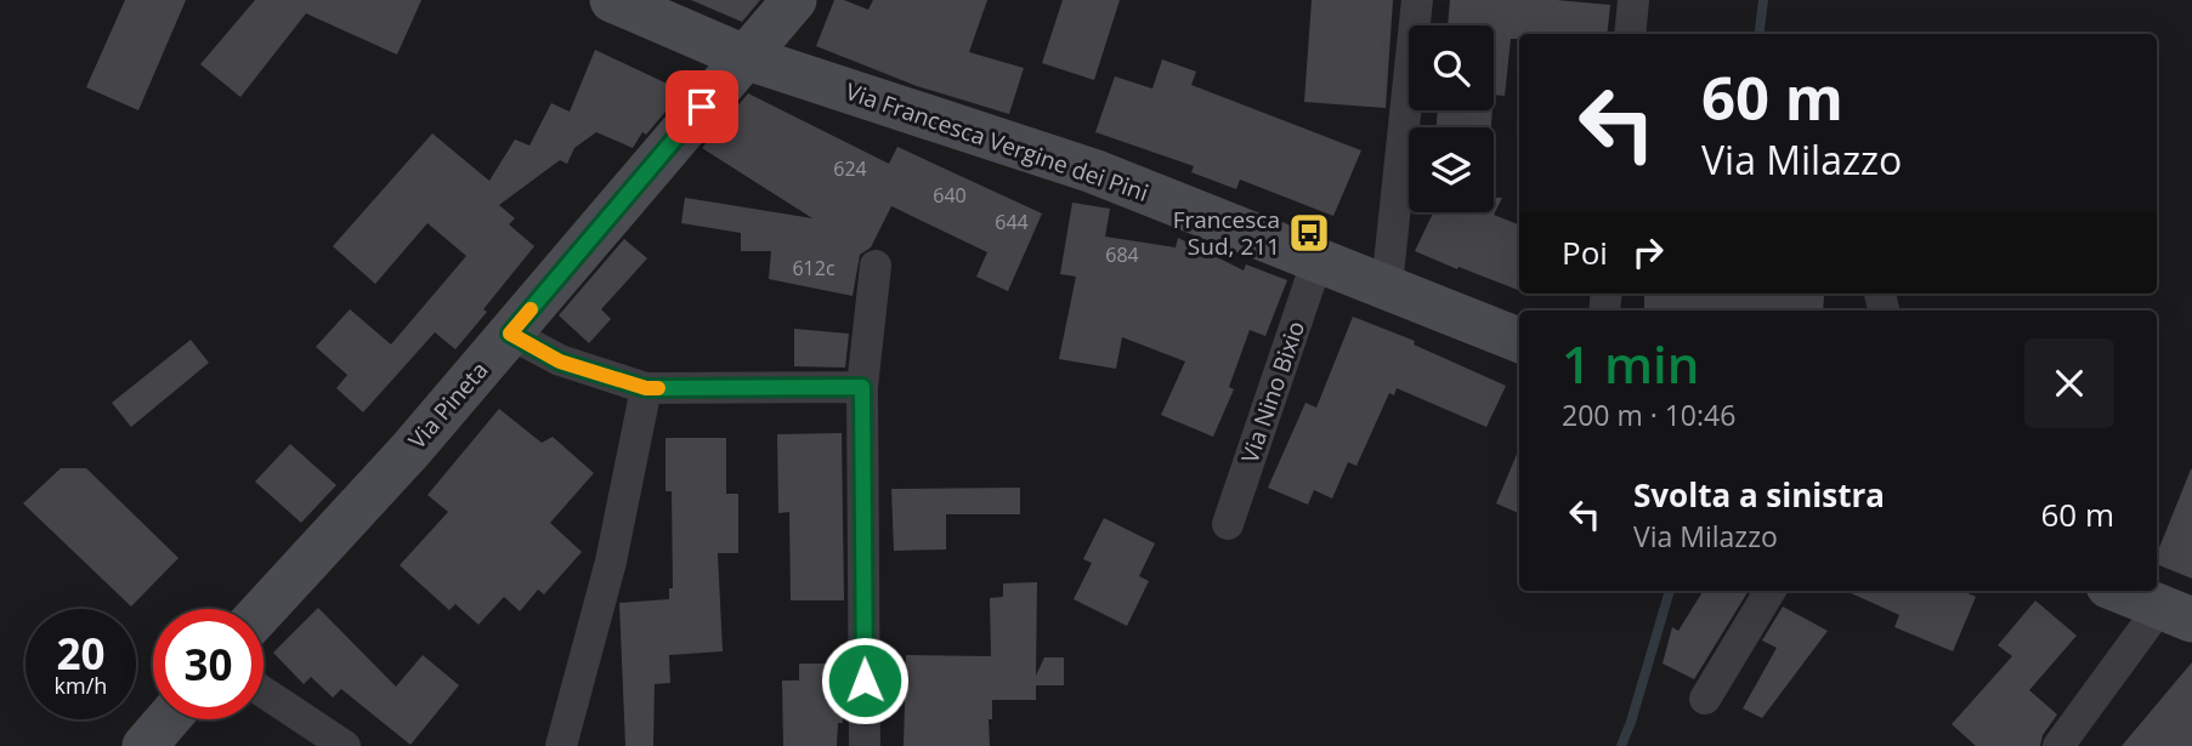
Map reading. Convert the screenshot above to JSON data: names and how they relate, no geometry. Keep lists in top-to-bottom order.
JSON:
{
  "streets": {
    "street": ["Via Francesca Vergine dei Pini", "Via Nino Bixio", "Via Pineta"]
  },
  "crossings": [
    ["Via Francesca Vergine dei Pini", "Via Nino Bixio"],
    ["Via Francesca Vergine dei Pini", "Via Pineta"]
  ],
  "places": {
    "bus stop": ["Francesca Sud, 211"]
  },
  "house_numbers": [
    "624",
    "640",
    "644",
    "684",
    "612c"
  ],
  "page": {
    "turn": ["60 m", "Via Milazzo"],
    "then": "Poi",
    "heading": ["1 min", "200 m · 10:46"],
    "list": [
      {
        "name": "Svolta a sinistra",
        "note": "Via Milazzo",
        "value": "60 m"
      }
    ],
    "speed": "20 km/h",
    "limit": "30"
  }
}
